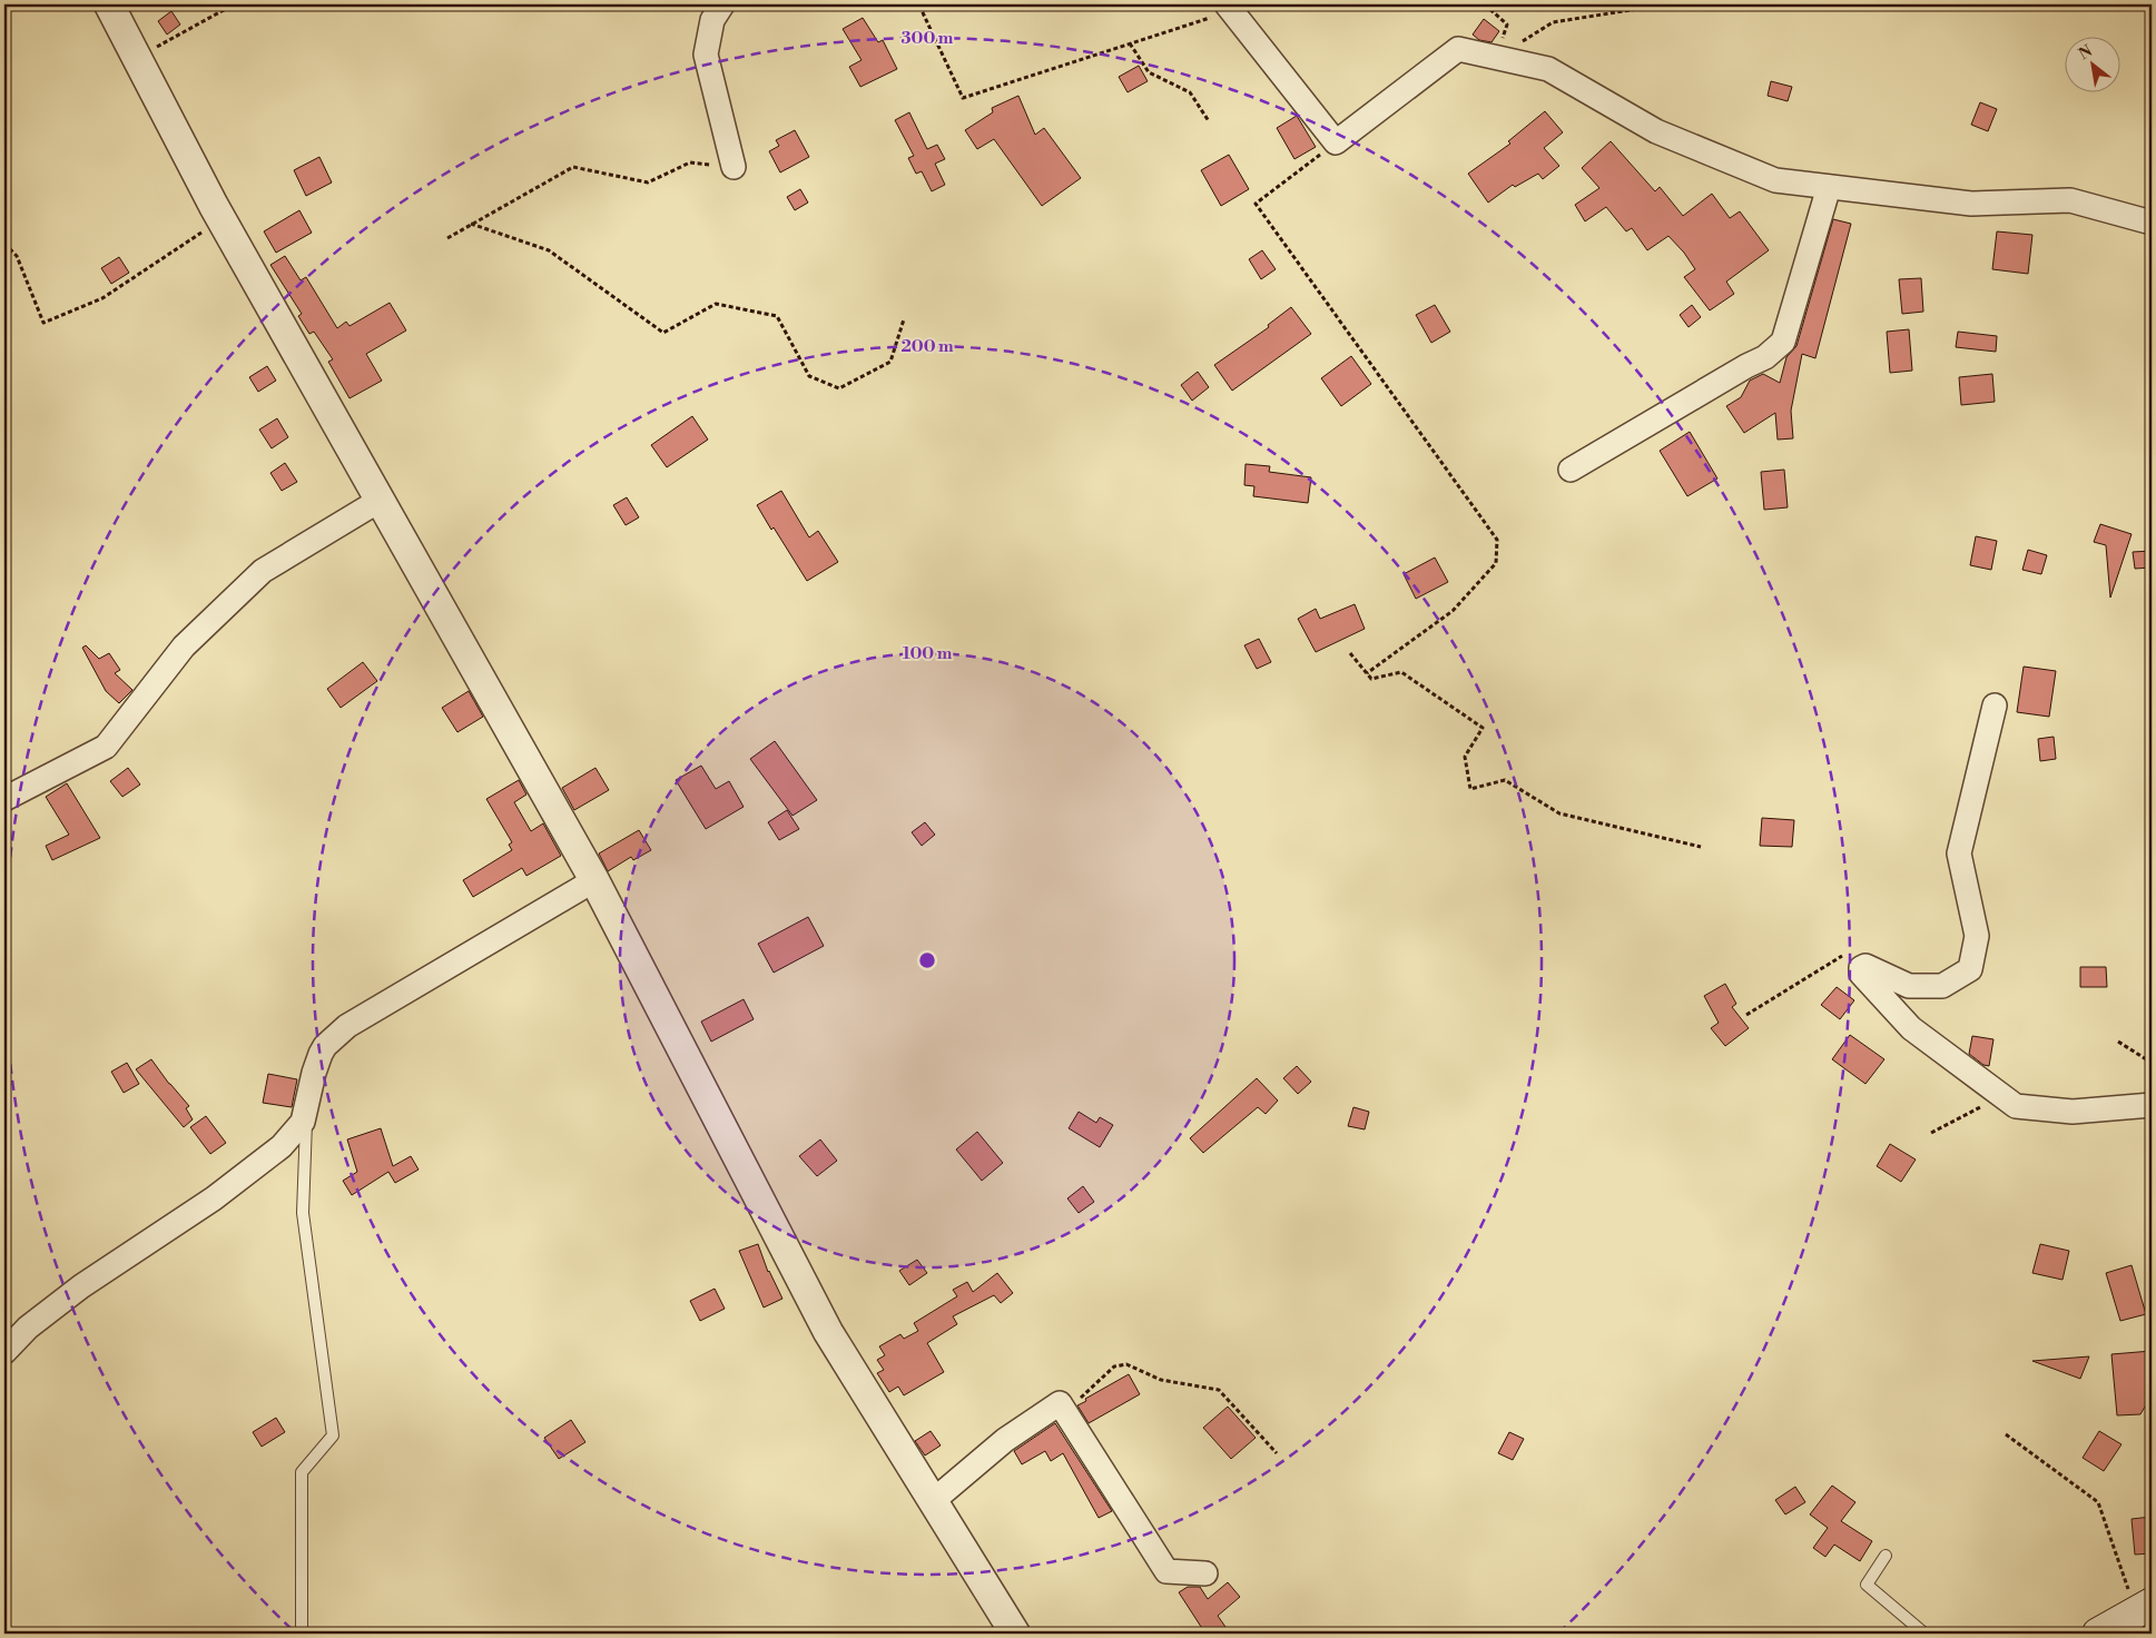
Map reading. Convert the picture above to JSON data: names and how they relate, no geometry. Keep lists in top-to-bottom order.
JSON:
{
  "north": "top left",
  "rings": ["300 m", "200 m", "100 m"]
}
